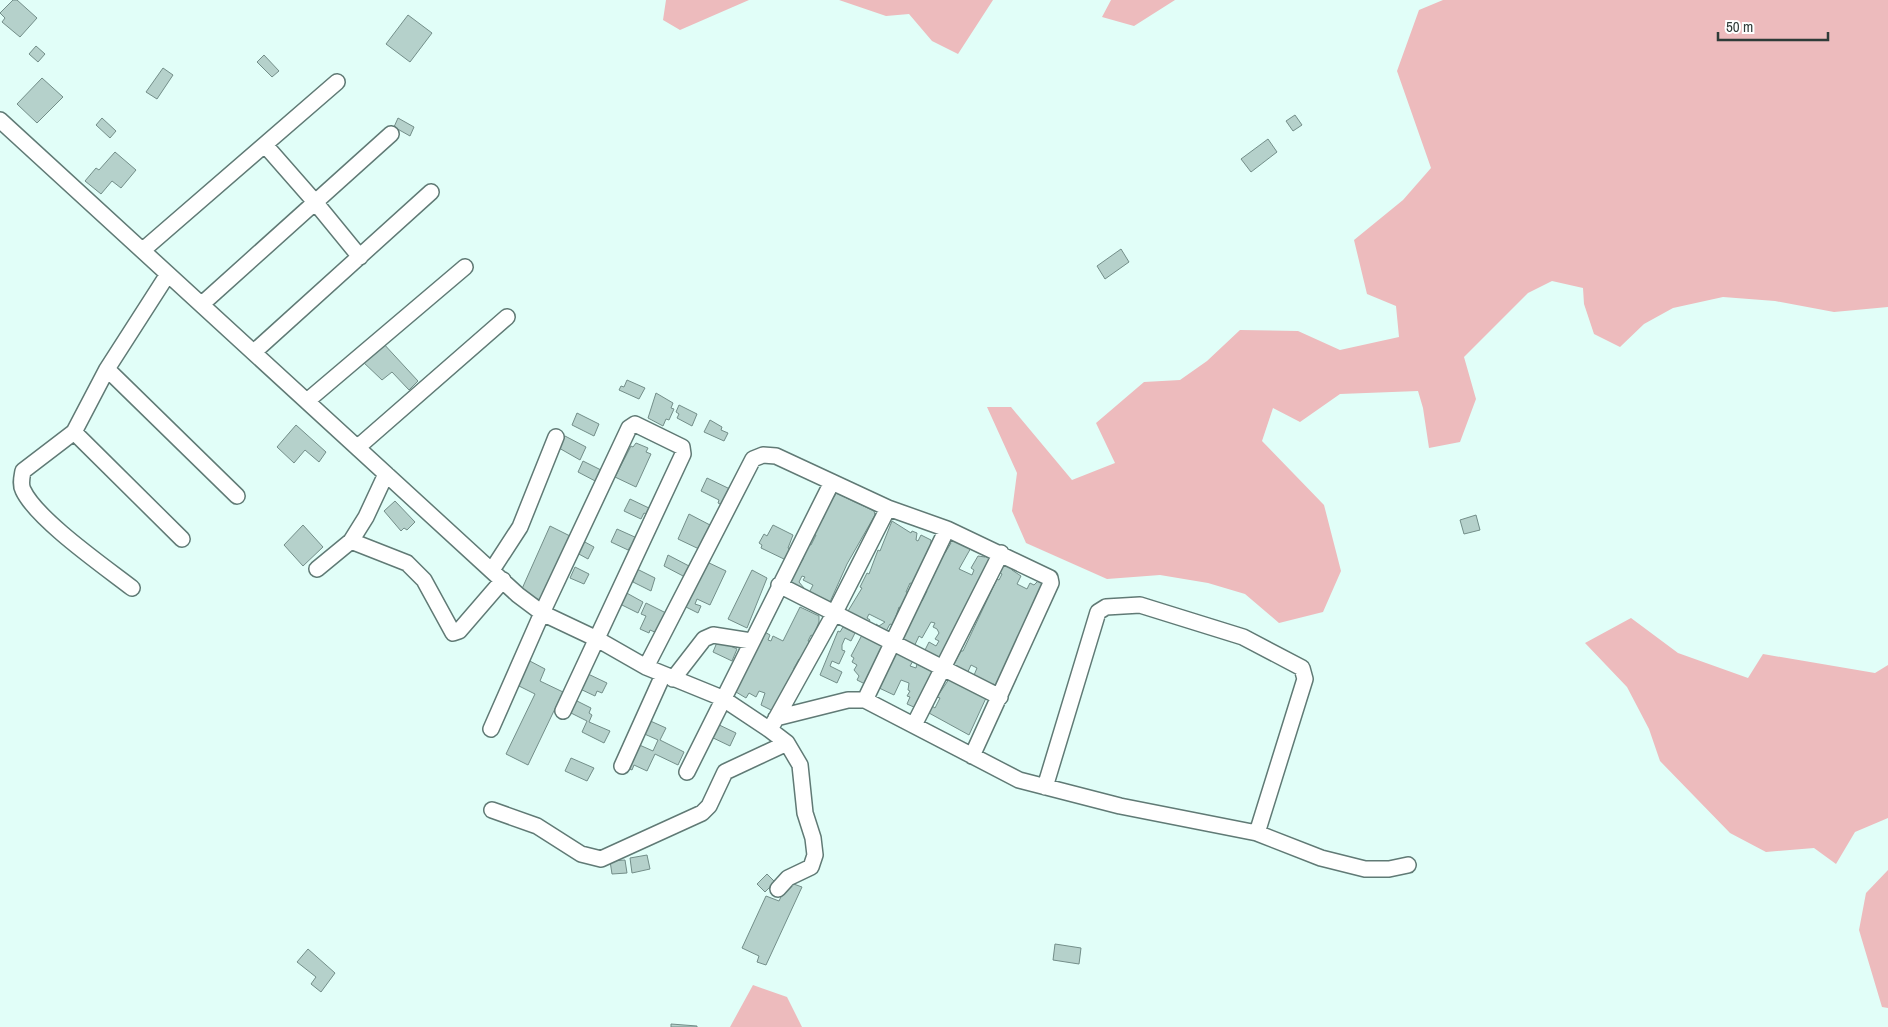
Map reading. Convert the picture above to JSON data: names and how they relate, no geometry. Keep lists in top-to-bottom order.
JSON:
{
  "scale_bar": "50 m"
}
